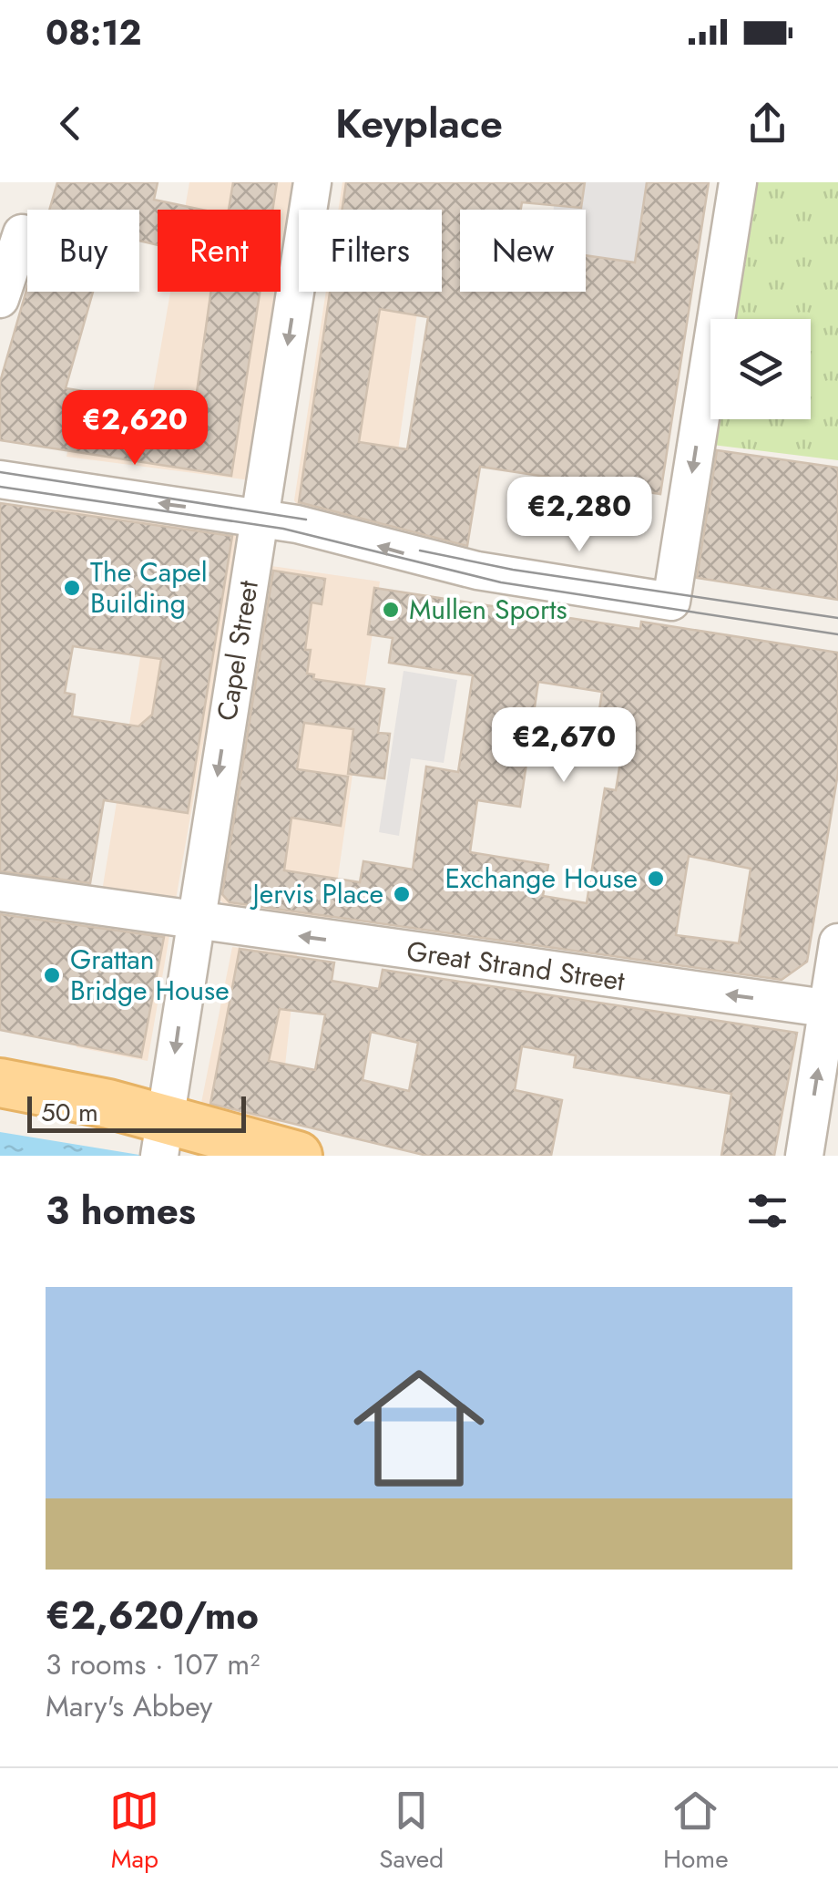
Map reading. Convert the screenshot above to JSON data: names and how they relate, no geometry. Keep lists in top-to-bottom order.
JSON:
{
  "streets": {
    "street": ["Capel Street", "Great Strand Street"]
  },
  "crossings": [
    ["Capel Street", "Great Strand Street"]
  ],
  "one_way": ["Capel Street", "Great Strand Street"],
  "places": [
    "The Capel Building",
    "Mullen Sports",
    "Exchange House",
    "Jervis Place",
    "Grattan Bridge House"
  ],
  "scale_bar": "50 m",
  "page": {
    "status": "08:12",
    "header": "Keyplace",
    "chip": [
      "Buy",
      "Rent",
      "Filters",
      "New"
    ],
    "price": ["€2,620", "€2,280", "€2,670"],
    "scale": "50 m",
    "heading": "3 homes",
    "list": [
      {
        "name": "€2,620/mo",
        "note": "3 rooms · 107 m² · Mary's Abbey"
      }
    ],
    "tabs": ["Map", "Saved", "Home"]
  }
}
